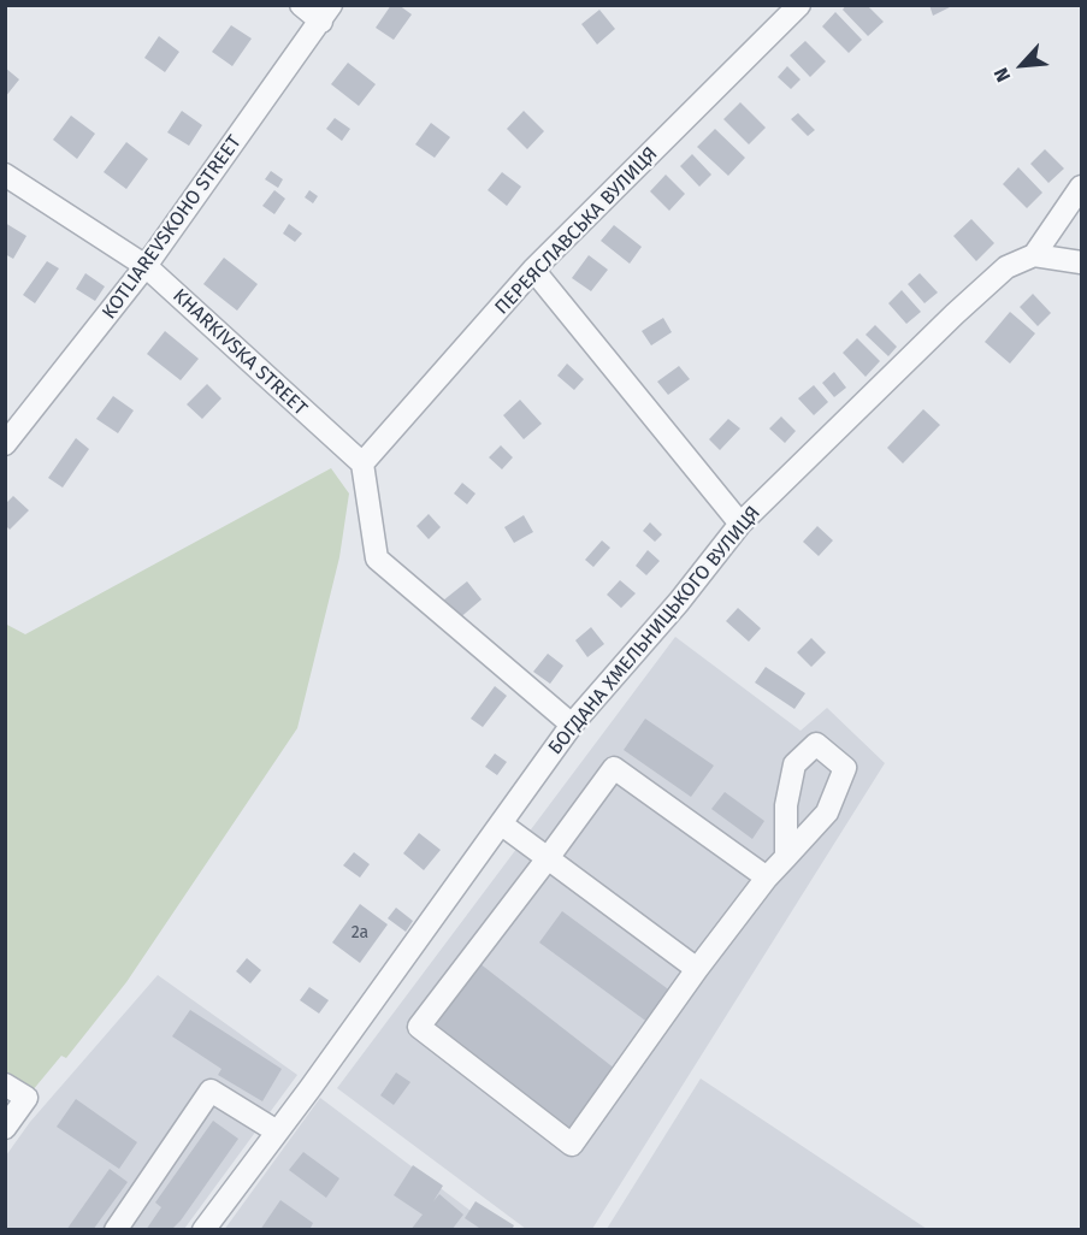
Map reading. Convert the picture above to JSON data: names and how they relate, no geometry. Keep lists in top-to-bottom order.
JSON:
{
  "streets": {
    "street": [
      "KOTLIAREVSKOHO STREET",
      "ПЕРЕЯСЛАВСЬКА ВУЛИЦЯ",
      "KHARKIVSKA STREET",
      "БОГДАНА ХМЕЛЬНИЦЬКОГО ВУЛИЦЯ"
    ]
  },
  "crossings": [
    ["KOTLIAREVSKOHO STREET", "KHARKIVSKA STREET"],
    ["ПЕРЕЯСЛАВСЬКА ВУЛИЦЯ", "KHARKIVSKA STREET"]
  ],
  "house_numbers": ["2а"],
  "north": "bottom left"
}
